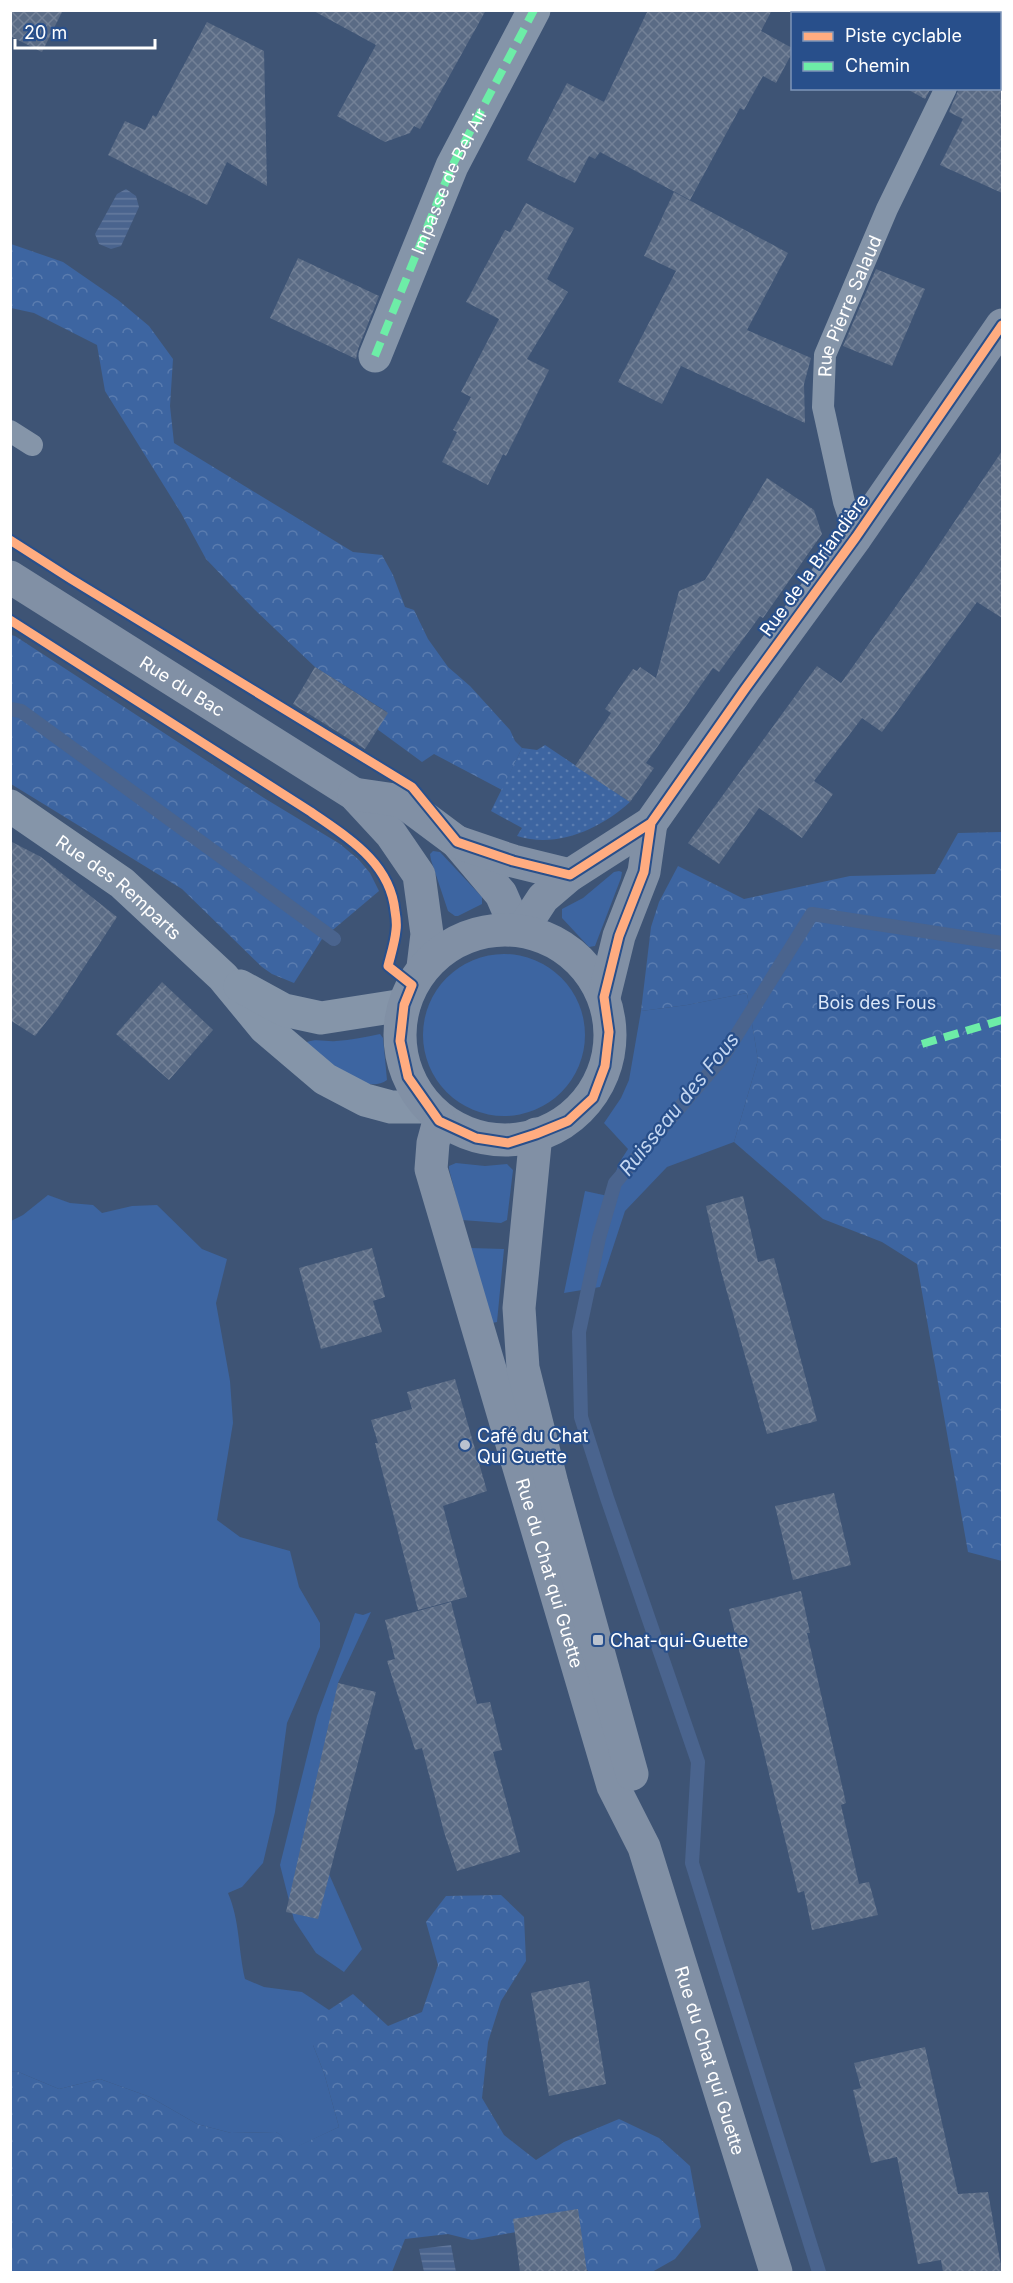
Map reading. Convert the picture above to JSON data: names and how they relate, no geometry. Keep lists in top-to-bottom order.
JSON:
{
  "streets": {
    "main road": ["Rue de la Briandière", "Rue du Bac", "Rue du Chat qui Guette"],
    "street": ["Impasse de Bel Air", "Rue des Remparts"],
    "lane": ["Rue Pierre Salaud"]
  },
  "crossings": [
    ["Rue Pierre Salaud", "Rue de la Briandière"],
    ["Rue de la Briandière", "Rue des Remparts"],
    ["Rue de la Briandière", "Rue du Chat qui Guette"],
    ["Rue des Remparts", "Rue du Chat qui Guette"]
  ],
  "water": ["Ruisseau des Fous"],
  "parks": ["Bois des Fous"],
  "places": {
    "other": ["Café du Chat Qui Guette"],
    "transit": ["Chat-qui-Guette"]
  },
  "legend": ["Piste cyclable", "Chemin"],
  "scale_bar": "20 m"
}
